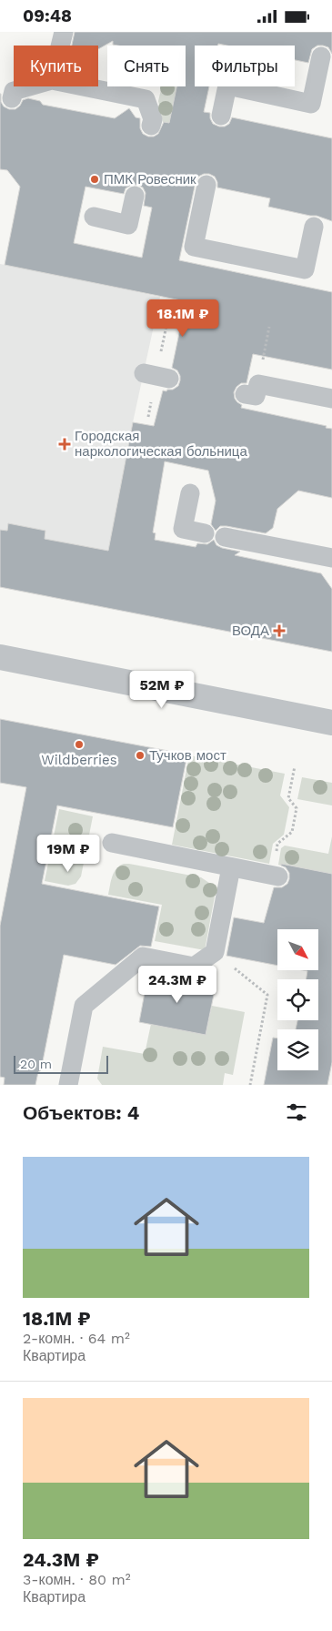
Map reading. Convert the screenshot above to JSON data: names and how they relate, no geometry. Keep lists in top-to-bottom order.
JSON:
{
  "places": {
    "other": ["ПМК Ровесник", "Wildberries", "Тучков мост"],
    "health": ["Городская наркологическая больница", "ВОДА"]
  },
  "scale_bar": "20 m",
  "north": "bottom right",
  "page": {
    "status": "09:48",
    "chip": ["Купить", "Снять", "Фильтры"],
    "price": [
      "18.1M ₽",
      "52M ₽",
      "19M ₽",
      "24.3M ₽"
    ],
    "scale": "20 m",
    "heading": "Объектов: 4",
    "list": [
      {
        "name": "18.1M ₽",
        "note": "2-комн. · 64 m² · Квартира"
      },
      {
        "name": "24.3M ₽",
        "note": "3-комн. · 80 m² · Квартира"
      }
    ]
  }
}
